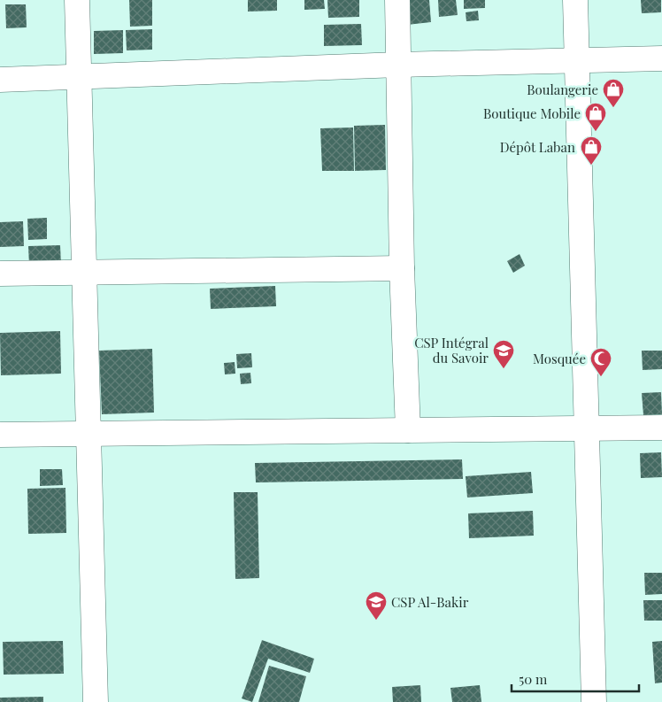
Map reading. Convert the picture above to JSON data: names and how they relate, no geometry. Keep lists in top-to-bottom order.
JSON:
{
  "places": {
    "shop": ["Boulangerie", "Boutique Mobile", "Dépôt Laban"],
    "school or university": ["CSP Intégral du Savoir", "CSP Al-Bakir"],
    "mosque": ["Mosquée"]
  },
  "scale_bar": "50 m"
}
